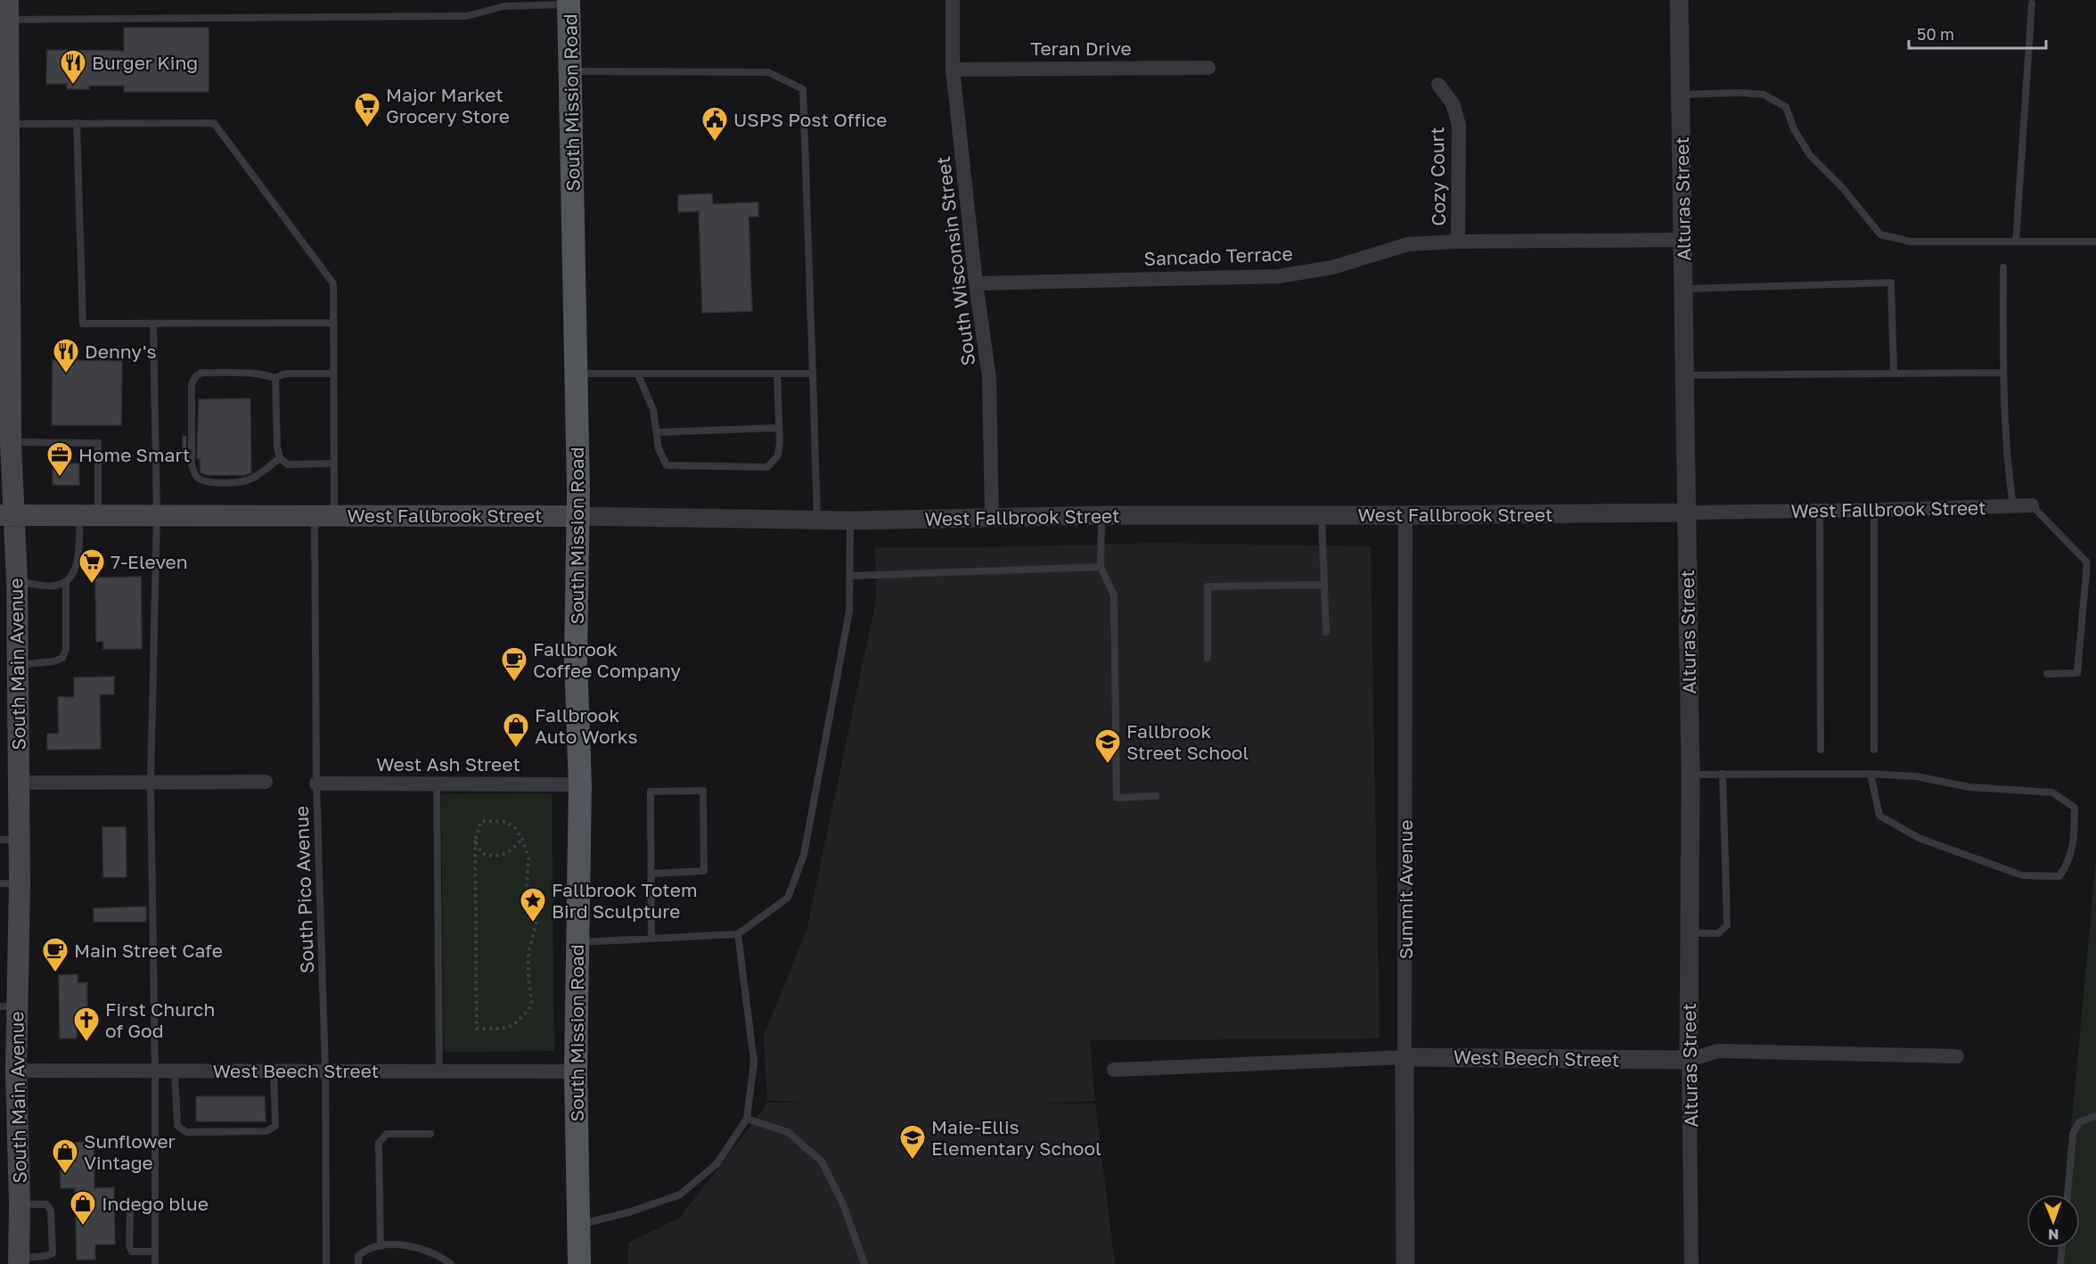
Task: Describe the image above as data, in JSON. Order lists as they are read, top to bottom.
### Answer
{
  "streets": {
    "main road": ["South Mission Road", "West Fallbrook Street", "South Main Avenue"],
    "street": [
      "Teran Drive",
      "Cozy Court",
      "Alturas Street",
      "Sancado Terrace",
      "South Wisconsin Street",
      "West Ash Street",
      "Summit Avenue",
      "West Beech Street"
    ],
    "lane": ["South Pico Avenue"]
  },
  "crossings": [
    ["Teran Drive", "South Wisconsin Street"],
    ["South Mission Road", "West Fallbrook Street"],
    ["South Mission Road", "West Ash Street"],
    ["South Mission Road", "West Beech Street"],
    ["Cozy Court", "Sancado Terrace"],
    ["Alturas Street", "Sancado Terrace"],
    ["Alturas Street", "West Fallbrook Street"],
    ["Alturas Street", "West Beech Street"],
    ["Sancado Terrace", "South Wisconsin Street"],
    ["South Wisconsin Street", "West Fallbrook Street"],
    ["West Fallbrook Street", "South Main Avenue"],
    ["West Fallbrook Street", "South Pico Avenue"],
    ["West Fallbrook Street", "Summit Avenue"],
    ["South Main Avenue", "West Beech Street"],
    ["West Ash Street", "South Pico Avenue"],
    ["South Pico Avenue", "West Beech Street"],
    ["Summit Avenue", "West Beech Street"]
  ],
  "places": {
    "restaurant": ["Burger King", "Denny's"],
    "supermarket": ["Major Market Grocery Store", "7-Eleven"],
    "public building": ["USPS Post Office"],
    "office": ["Home Smart"],
    "cafe": ["Fallbrook Coffee Company", "Main Street Cafe"],
    "shop": ["Fallbrook Auto Works", "Sunflower Vintage", "Indego blue"],
    "school or university": ["Fallbrook Street School", "Maie-Ellis Elementary School"],
    "place": ["Fallbrook Totem Bird Sculpture"],
    "church": ["First Church of God"]
  },
  "scale_bar": "50 m",
  "north": "bottom"
}
